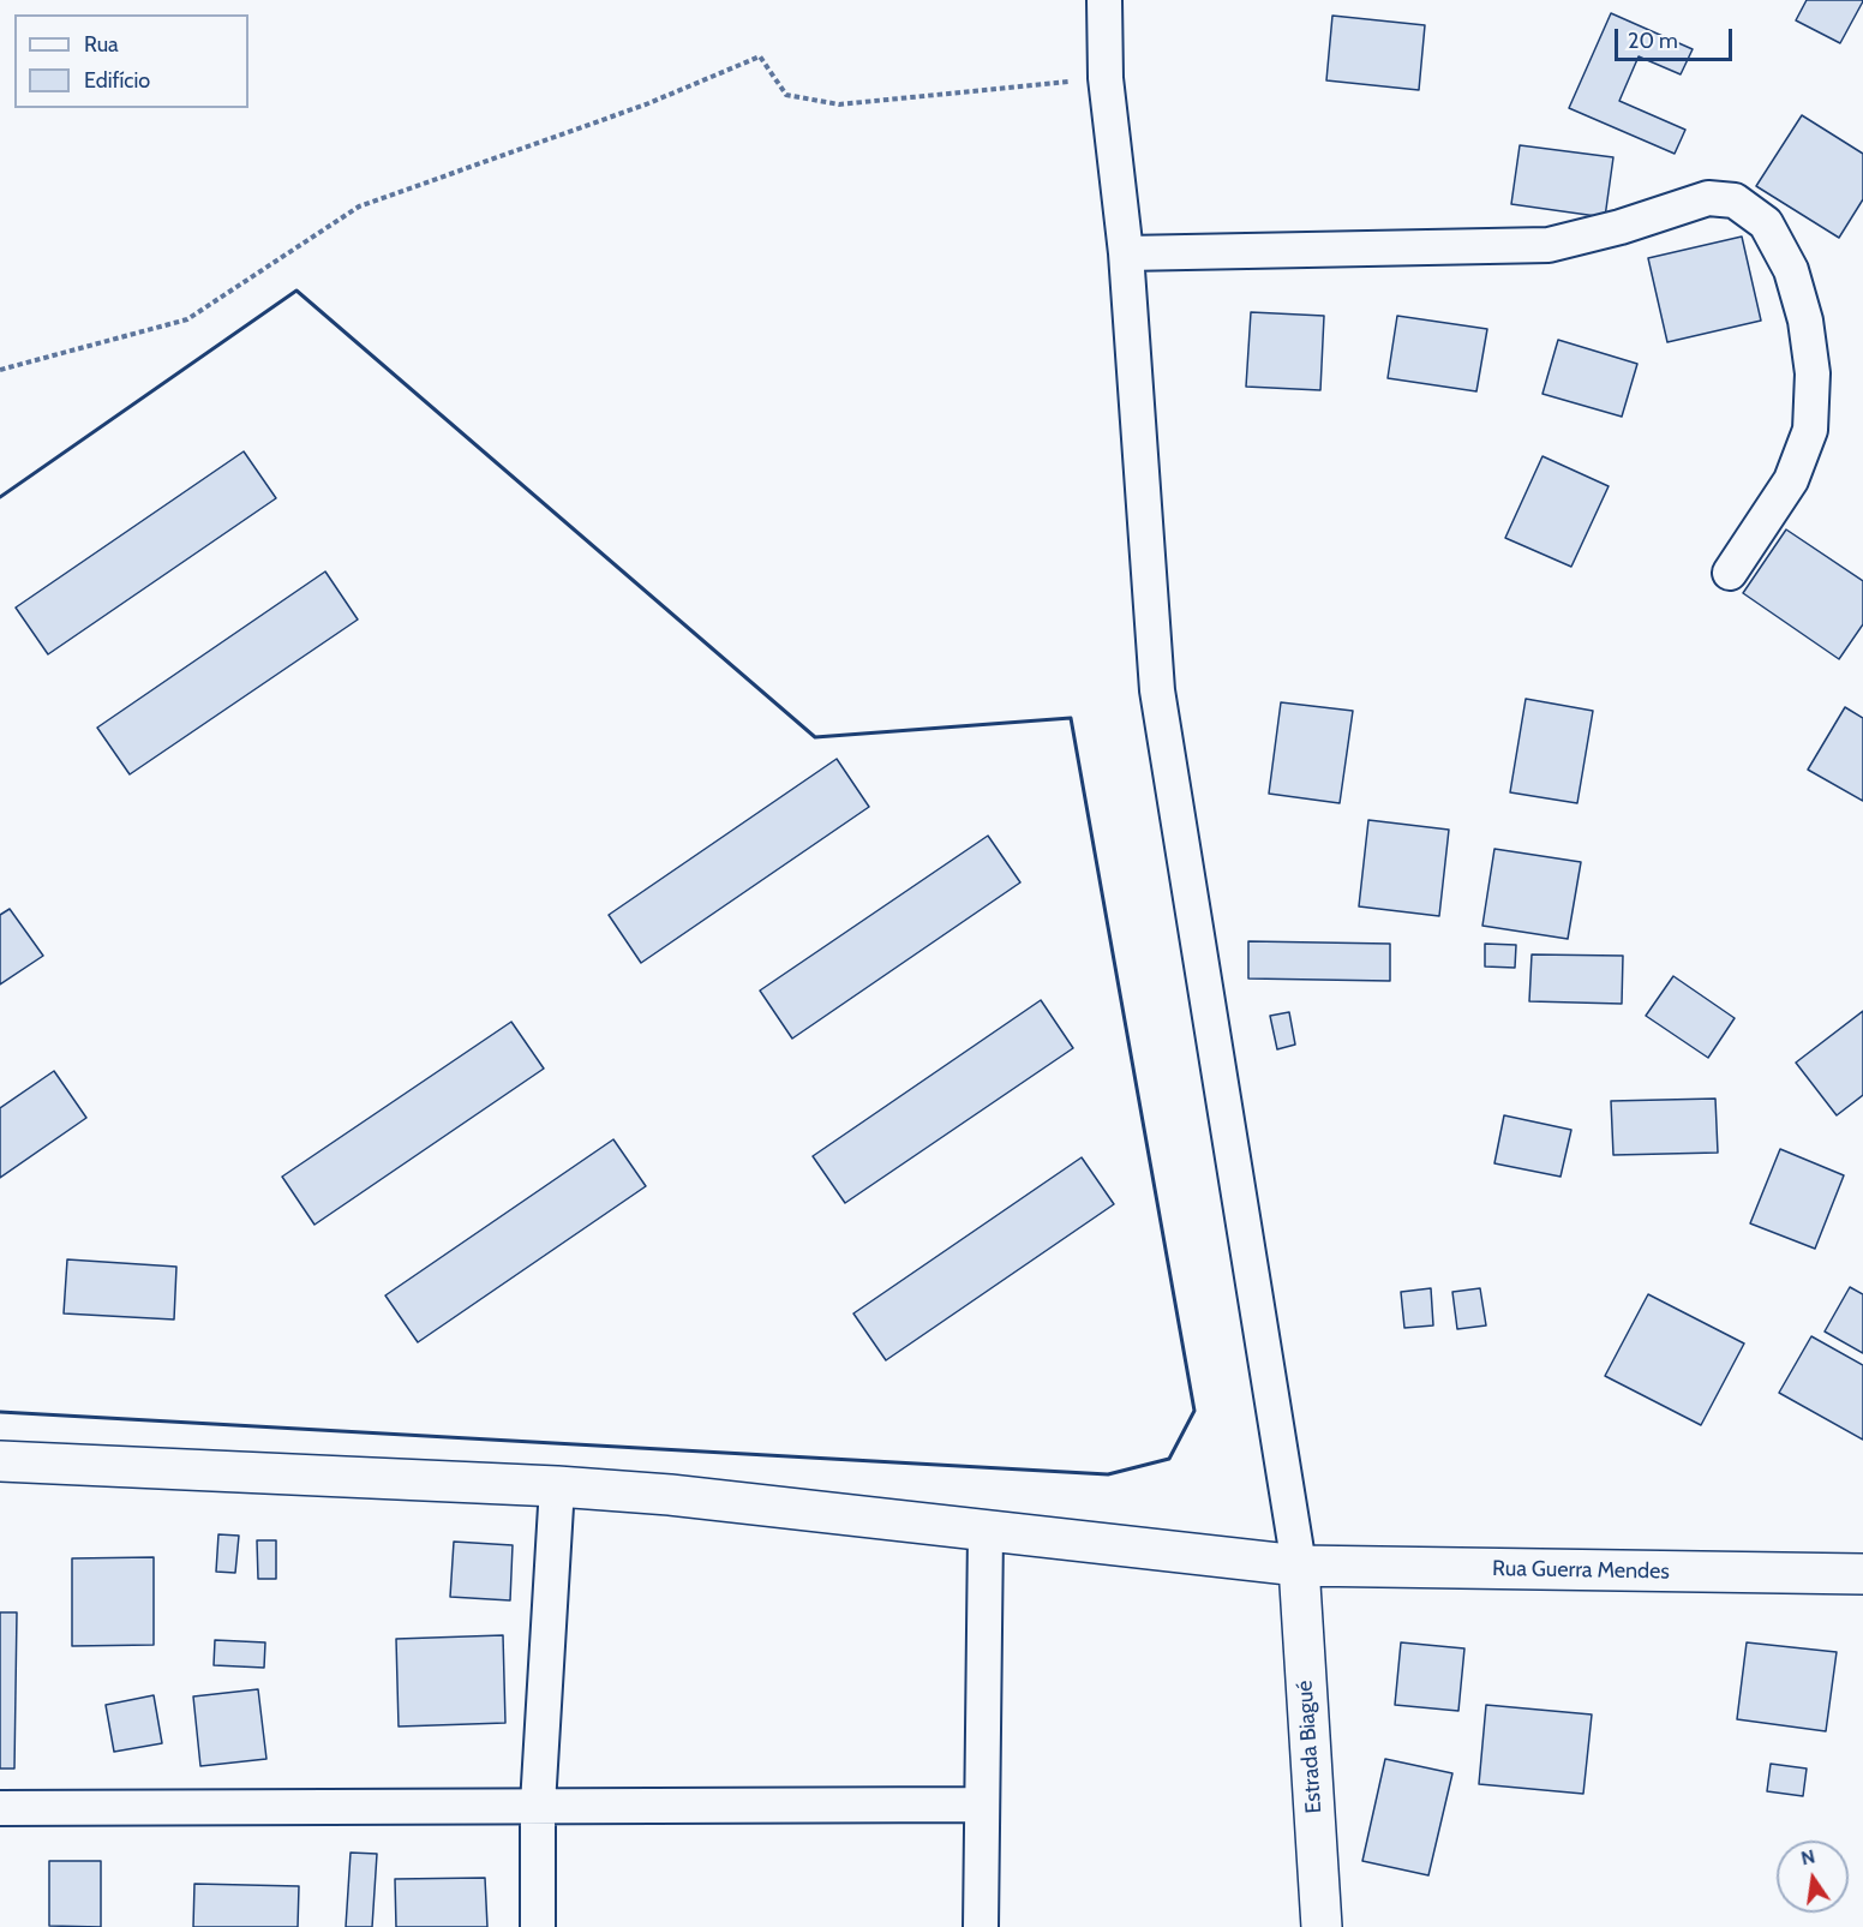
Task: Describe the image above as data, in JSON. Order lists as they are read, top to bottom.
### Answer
{
  "streets": {
    "main road": ["Rua Guerra Mendes", "Estrada Biagué"]
  },
  "crossings": [
    ["Rua Guerra Mendes", "Estrada Biagué"]
  ],
  "legend": ["Rua", "Edifício"],
  "scale_bar": "20 m",
  "north": "top"
}
